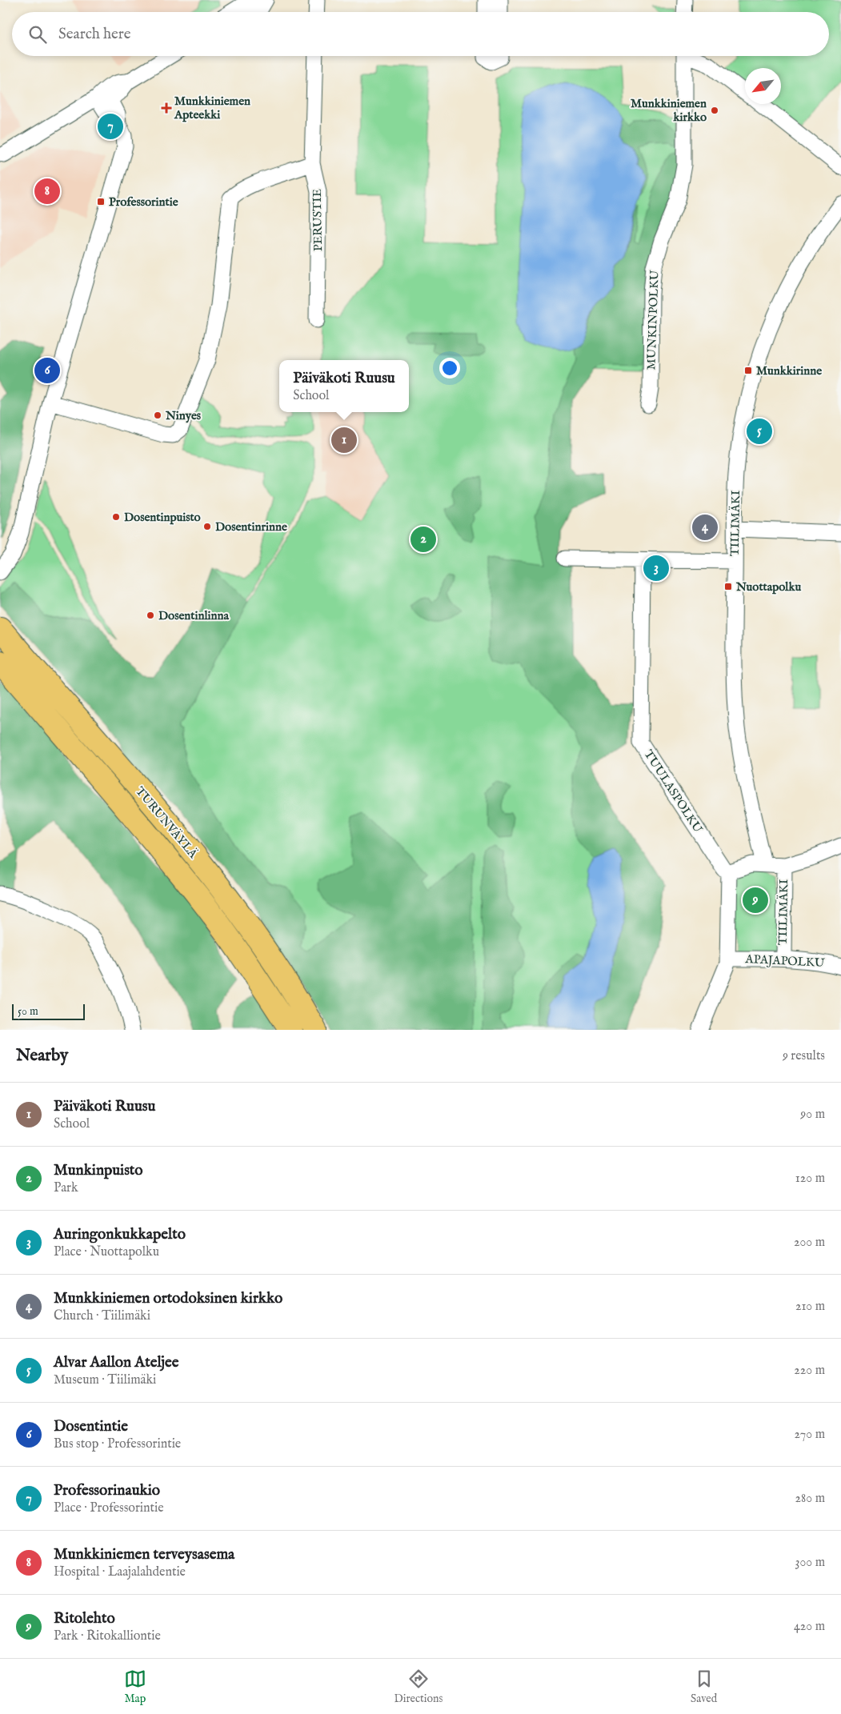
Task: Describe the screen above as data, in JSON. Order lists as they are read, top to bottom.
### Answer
{
  "streets": {
    "highway": ["TURUNVÄYLÄ"],
    "street": [
      "PERUSTIE",
      "MUNKINPOLKU",
      "TIILIMÄKI",
      "TUULASPOLKU",
      "APAJAPOLKU"
    ]
  },
  "crossings": [
    ["TIILIMÄKI", "APAJAPOLKU"]
  ],
  "places": {
    "health": ["Munkkiniemen Apteekki"],
    "other": [
      "Munkkiniemen kirkko",
      "Ninyes",
      "Dosentinpuisto",
      "Dosentinrinne",
      "Dosentinlinna"
    ],
    "transit": ["Professorintie", "Munkkirinne", "Nuottapolku"]
  },
  "scale_bar": "50 m",
  "north": "bottom left",
  "page": {
    "search": "Search here",
    "pins": [
      "7",
      "8",
      "6",
      "5",
      "1",
      "4",
      "2",
      "3",
      "9"
    ],
    "popup": ["Päiväkoti Ruusu", "School"],
    "scale": "50 m",
    "heading": ["Nearby", "9 results"],
    "list": [
      {
        "mark": "1",
        "name": "Päiväkoti Ruusu",
        "note": "School",
        "value": "90 m"
      },
      {
        "mark": "2",
        "name": "Munkinpuisto",
        "note": "Park",
        "value": "120 m"
      },
      {
        "mark": "3",
        "name": "Auringonkukkapelto",
        "note": "Place · Nuottapolku",
        "value": "200 m"
      },
      {
        "mark": "4",
        "name": "Munkkiniemen ortodoksinen kirkko",
        "note": "Church · Tiilimäki",
        "value": "210 m"
      },
      {
        "mark": "5",
        "name": "Alvar Aallon Ateljee",
        "note": "Museum · Tiilimäki",
        "value": "220 m"
      },
      {
        "mark": "6",
        "name": "Dosentintie",
        "note": "Bus stop · Professorintie",
        "value": "270 m"
      },
      {
        "mark": "7",
        "name": "Professorinaukio",
        "note": "Place · Professorintie",
        "value": "280 m"
      },
      {
        "mark": "8",
        "name": "Munkkiniemen terveysasema",
        "note": "Hospital · Laajalahdentie",
        "value": "300 m"
      },
      {
        "mark": "9",
        "name": "Ritolehto",
        "note": "Park · Ritokalliontie",
        "value": "420 m"
      }
    ],
    "nav": ["Map", "Directions", "Saved"]
  }
}
